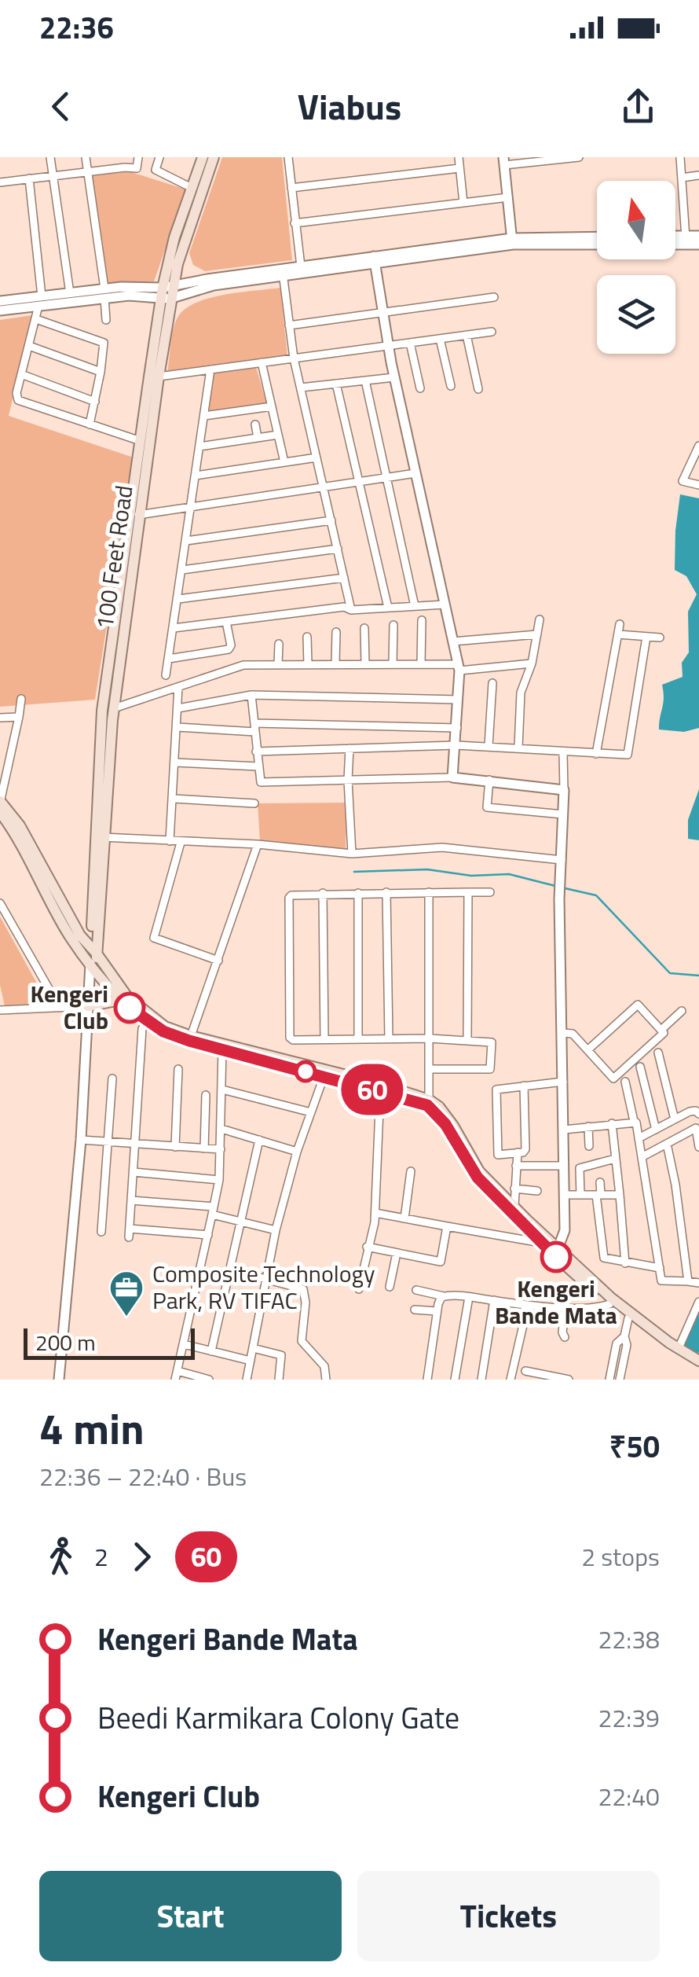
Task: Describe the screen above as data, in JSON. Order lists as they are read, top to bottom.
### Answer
{
  "streets": {
    "main road": ["100 Feet Road"]
  },
  "places": {
    "other": ["Kengeri Club", "Kengeri Bande Mata"],
    "office": ["Composite Technology Park, RV TIFAC"]
  },
  "lines": ["bus line 60"],
  "scale_bar": "200 m",
  "north": "top",
  "page": {
    "status": "22:36",
    "header": "Viabus",
    "on_map": "60",
    "scale": "200 m",
    "heading": ["4 min", "22:36 – 22:40 · Bus", "₹50"],
    "legs": ["2", "60", "2 stops"],
    "list": [
      {
        "name": "Kengeri Bande Mata",
        "value": "22:38"
      },
      {
        "name": "Beedi Karmikara Colony Gate",
        "value": "22:39"
      },
      {
        "name": "Kengeri Club",
        "value": "22:40"
      }
    ],
    "buttons": ["Start", "Tickets"]
  }
}
